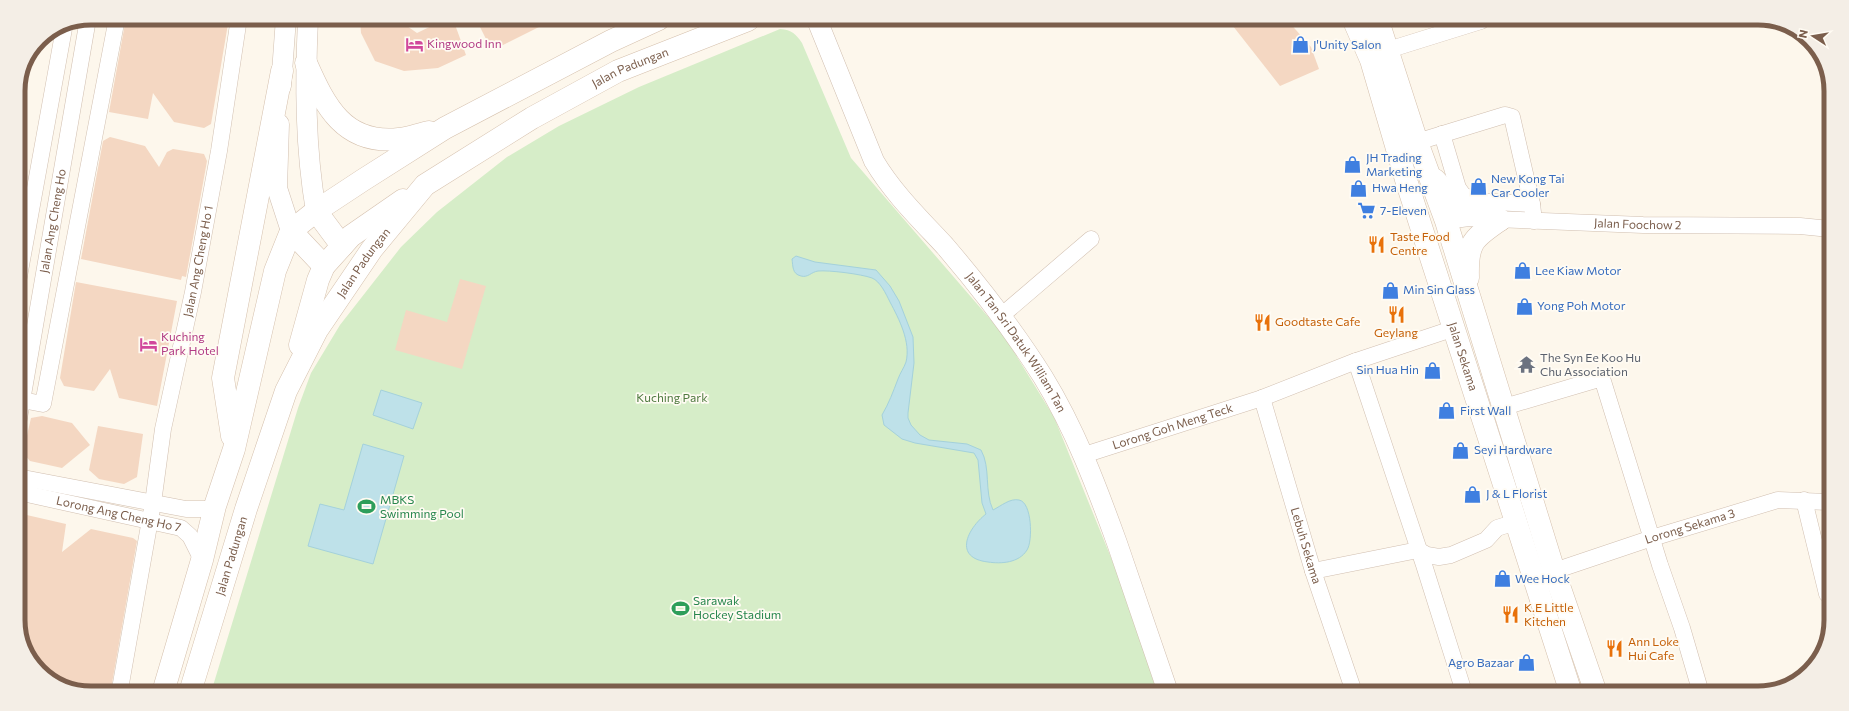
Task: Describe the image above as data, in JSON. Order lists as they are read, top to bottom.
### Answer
{
  "streets": {
    "main road": ["Jalan Padungan", "Jalan Sekama"],
    "street": [
      "Jalan Ang Cheng Ho",
      "Jalan Foochow 2",
      "Jalan Ang Cheng Ho 1",
      "Jalan Tan Sri Datuk William Tan",
      "Lorong Goh Meng Teck",
      "Lorong Ang Cheng Ho 7",
      "Lorong Sekama 3",
      "Lebuh Sekama"
    ]
  },
  "crossings": [
    ["Jalan Foochow 2", "Jalan Sekama"],
    ["Jalan Ang Cheng Ho 1", "Lorong Ang Cheng Ho 7"],
    ["Jalan Tan Sri Datuk William Tan", "Lorong Goh Meng Teck"],
    ["Jalan Sekama", "Lorong Goh Meng Teck"],
    ["Jalan Sekama", "Lorong Sekama 3"],
    ["Lorong Goh Meng Teck", "Lebuh Sekama"]
  ],
  "parks": ["Kuching Park"],
  "places": {
    "hotel": ["Kingwood Inn", "Kuching Park Hotel"],
    "shop": [
      "J'Unity Salon",
      "JH Trading Marketing",
      "New Kong Tai Car Cooler",
      "Hwa Heng",
      "Lee Kiaw Motor",
      "Min Sin Glass",
      "Yong Poh Motor",
      "Sin Hua Hin",
      "First Wall",
      "Seyi Hardware",
      "J & L Florist",
      "Wee Hock",
      "Agro Bazaar"
    ],
    "supermarket": ["7-Eleven"],
    "restaurant": [
      "Taste Food Centre",
      "Geylang",
      "Goodtaste Cafe",
      "K.E Little Kitchen",
      "Ann Loke Hui Cafe"
    ],
    "temple": ["The Syn Ee Koo Hu Chu Association"],
    "sports": ["MBKS Swimming Pool", "Sarawak Hockey Stadium"]
  },
  "north": "left"
}
